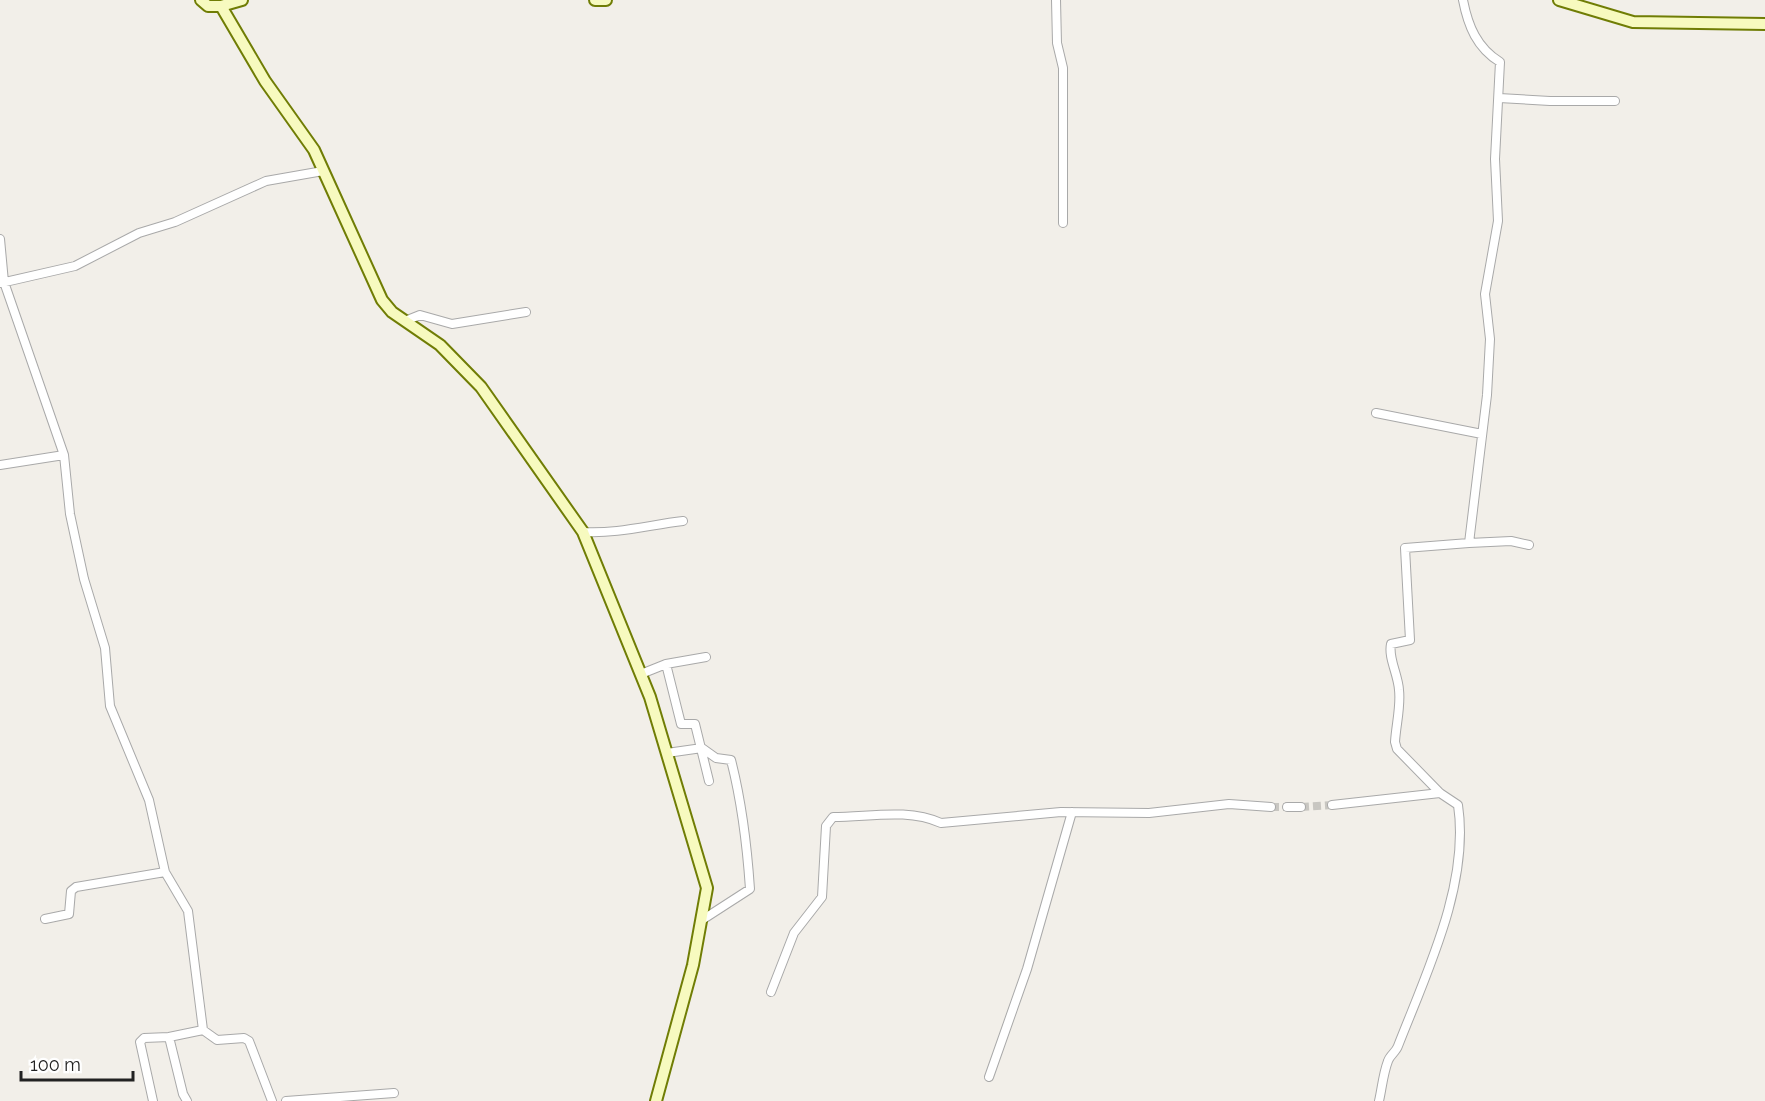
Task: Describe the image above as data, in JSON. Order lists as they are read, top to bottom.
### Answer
{
  "scale_bar": "100 m"
}
